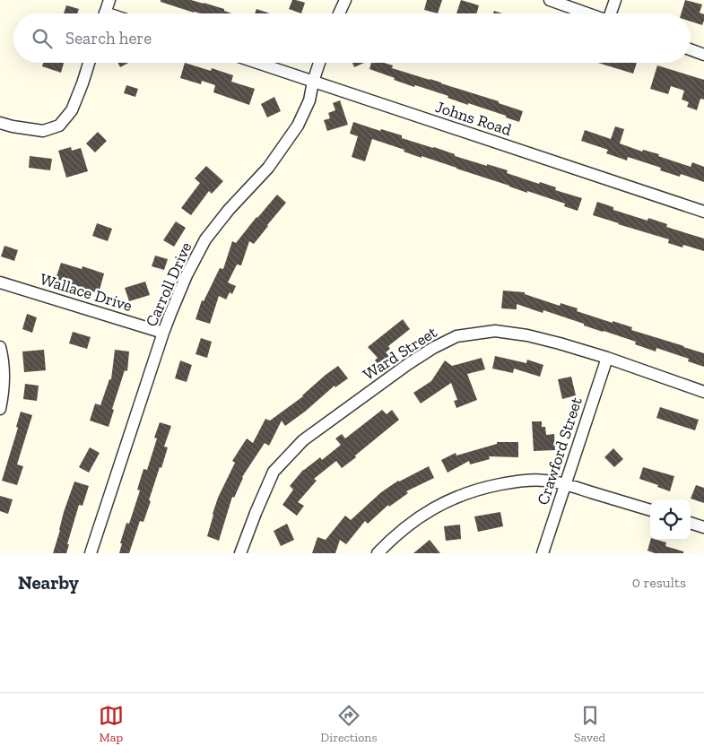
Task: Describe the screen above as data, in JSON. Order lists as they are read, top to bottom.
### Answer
{
  "streets": {
    "street": [
      "Johns Road",
      "Carroll Drive",
      "Wallace Drive",
      "Ward Street",
      "Crawford Street"
    ]
  },
  "crossings": [
    ["Johns Road", "Carroll Drive"],
    ["Carroll Drive", "Wallace Drive"],
    ["Ward Street", "Crawford Street"]
  ],
  "page": {
    "search": "Search here",
    "heading": ["Nearby", "0 results"],
    "nav": ["Map", "Directions", "Saved"]
  }
}
